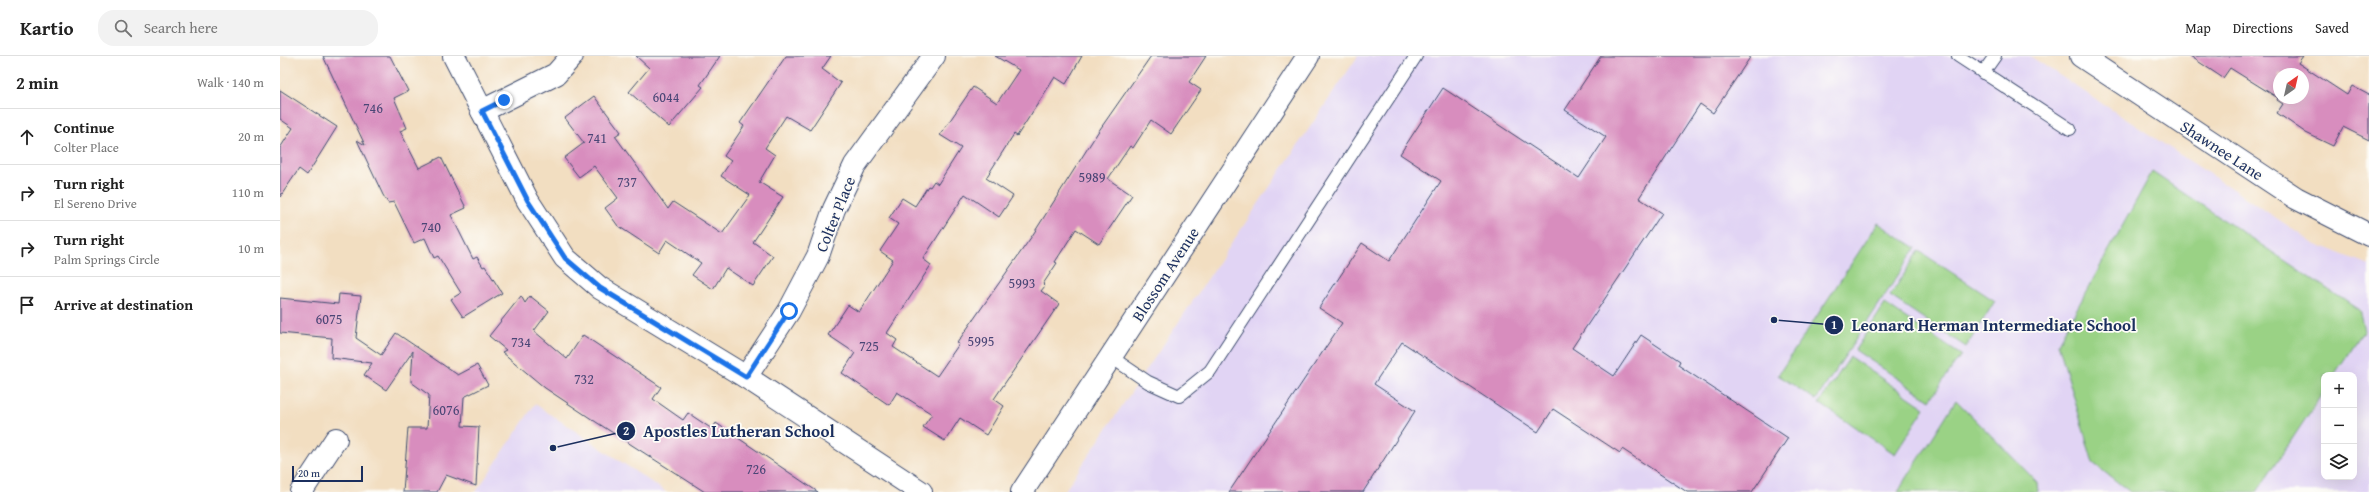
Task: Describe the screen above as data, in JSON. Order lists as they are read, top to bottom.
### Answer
{
  "streets": {
    "street": ["Shawnee Lane", "Colter Place", "Blossom Avenue"]
  },
  "places": ["Leonard Herman Intermediate School", "Apostles Lutheran School"],
  "house_numbers": [
    "6044",
    "746",
    "741",
    "5989",
    "737",
    "740",
    "5993",
    "6075",
    "5995",
    "734",
    "725",
    "732",
    "6076",
    "726"
  ],
  "scale_bar": "20 m",
  "north": "top right",
  "page": {
    "header": "Kartio",
    "search": "Search here",
    "nav": ["Map", "Directions", "Saved"],
    "heading": ["2 min", "Walk · 140 m"],
    "list": [
      ["Continue", "Colter Place", "20 m"],
      ["Turn right", "El Sereno Drive", "110 m"],
      ["Turn right", "Palm Springs Circle", "10 m"],
      "Arrive at destination"
    ],
    "map_buttons": ["+", "−"],
    "scale": "20 m"
  }
}
